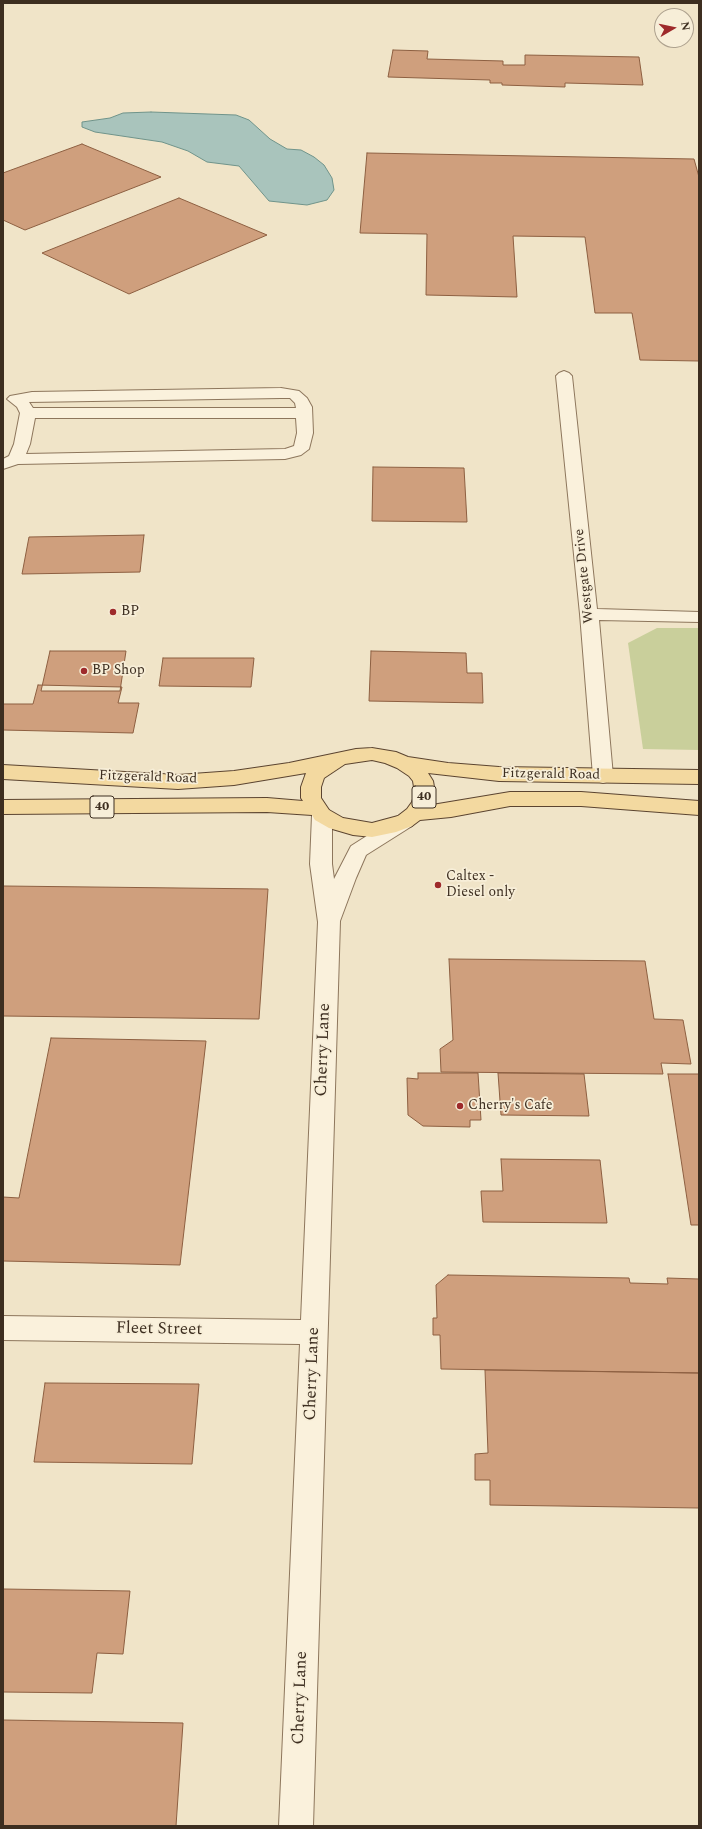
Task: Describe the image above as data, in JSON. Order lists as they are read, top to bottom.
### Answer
{
  "streets": {
    "main road": ["Fitzgerald Road", "40"],
    "street": ["Westgate Drive", "Cherry Lane", "Fleet Street"]
  },
  "crossings": [
    ["Westgate Drive", "Fitzgerald Road"],
    ["Fitzgerald Road", "40"],
    ["Fitzgerald Road", "Cherry Lane"],
    ["40", "Cherry Lane"],
    ["Cherry Lane", "Fleet Street"]
  ],
  "places": [
    "BP",
    "BP Shop",
    "Caltex - Diesel only",
    "Cherry's Cafe"
  ],
  "north": "right"
}
